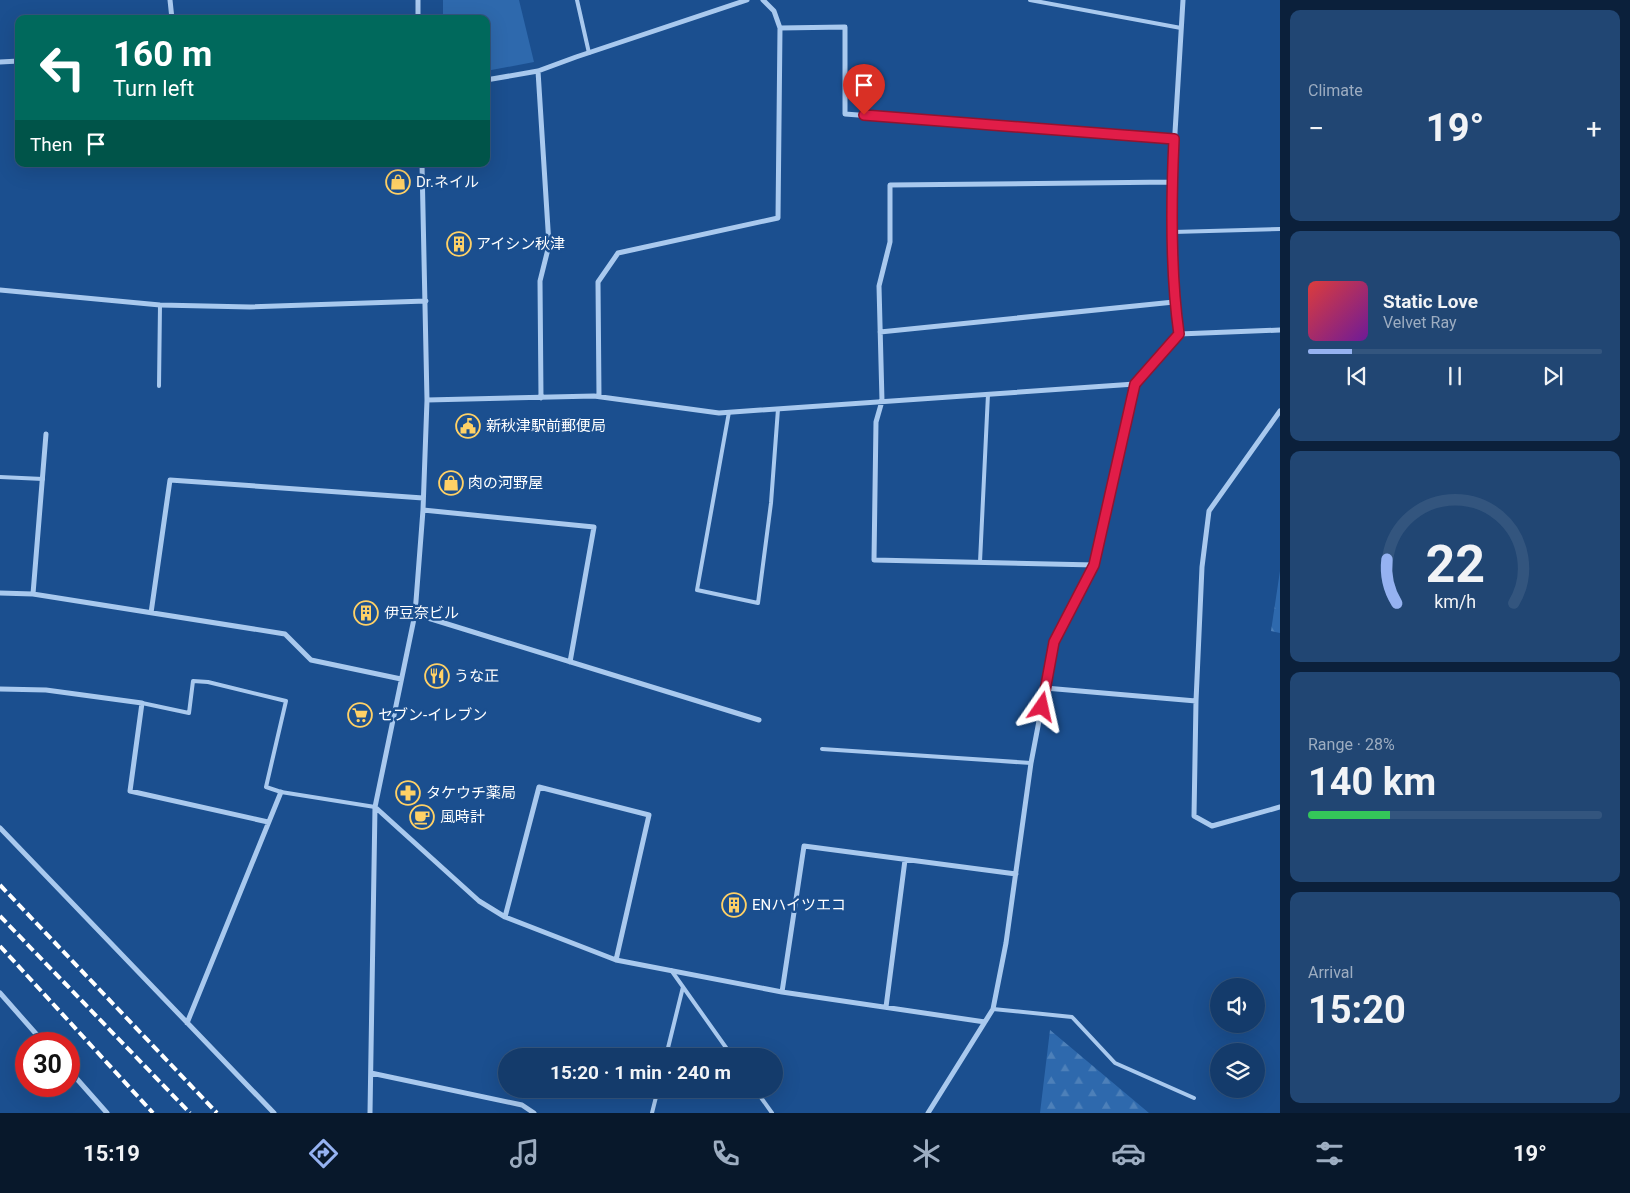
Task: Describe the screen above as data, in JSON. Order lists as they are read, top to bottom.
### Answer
{
  "places": {
    "shop": ["Dr.ネイル", "肉の河野屋"],
    "building": ["アイシン秋津", "伊豆奈ビル", "ENハイツエコ"],
    "public building": ["新秋津駅前郵便局"],
    "restaurant": ["うな正"],
    "supermarket": ["セブン-イレブン"],
    "pharmacy": ["タケウチ薬局"],
    "cafe": ["風時計"]
  },
  "page": {
    "tile": [
      "Climate",
      ["Range · 28%", "140 km"],
      ["Arrival", "15:20"]
    ],
    "turn": ["160 m", "Turn left"],
    "heat": ["−", "19°", "+"],
    "then": "Then",
    "song": ["Static Love", "Velvet Ray"],
    "limit": "30",
    "trip": "15:20 · 1 min · 240 m",
    "tabs": ["15:19", "19°"],
    "gauge": ["22", "km/h"]
  }
}
